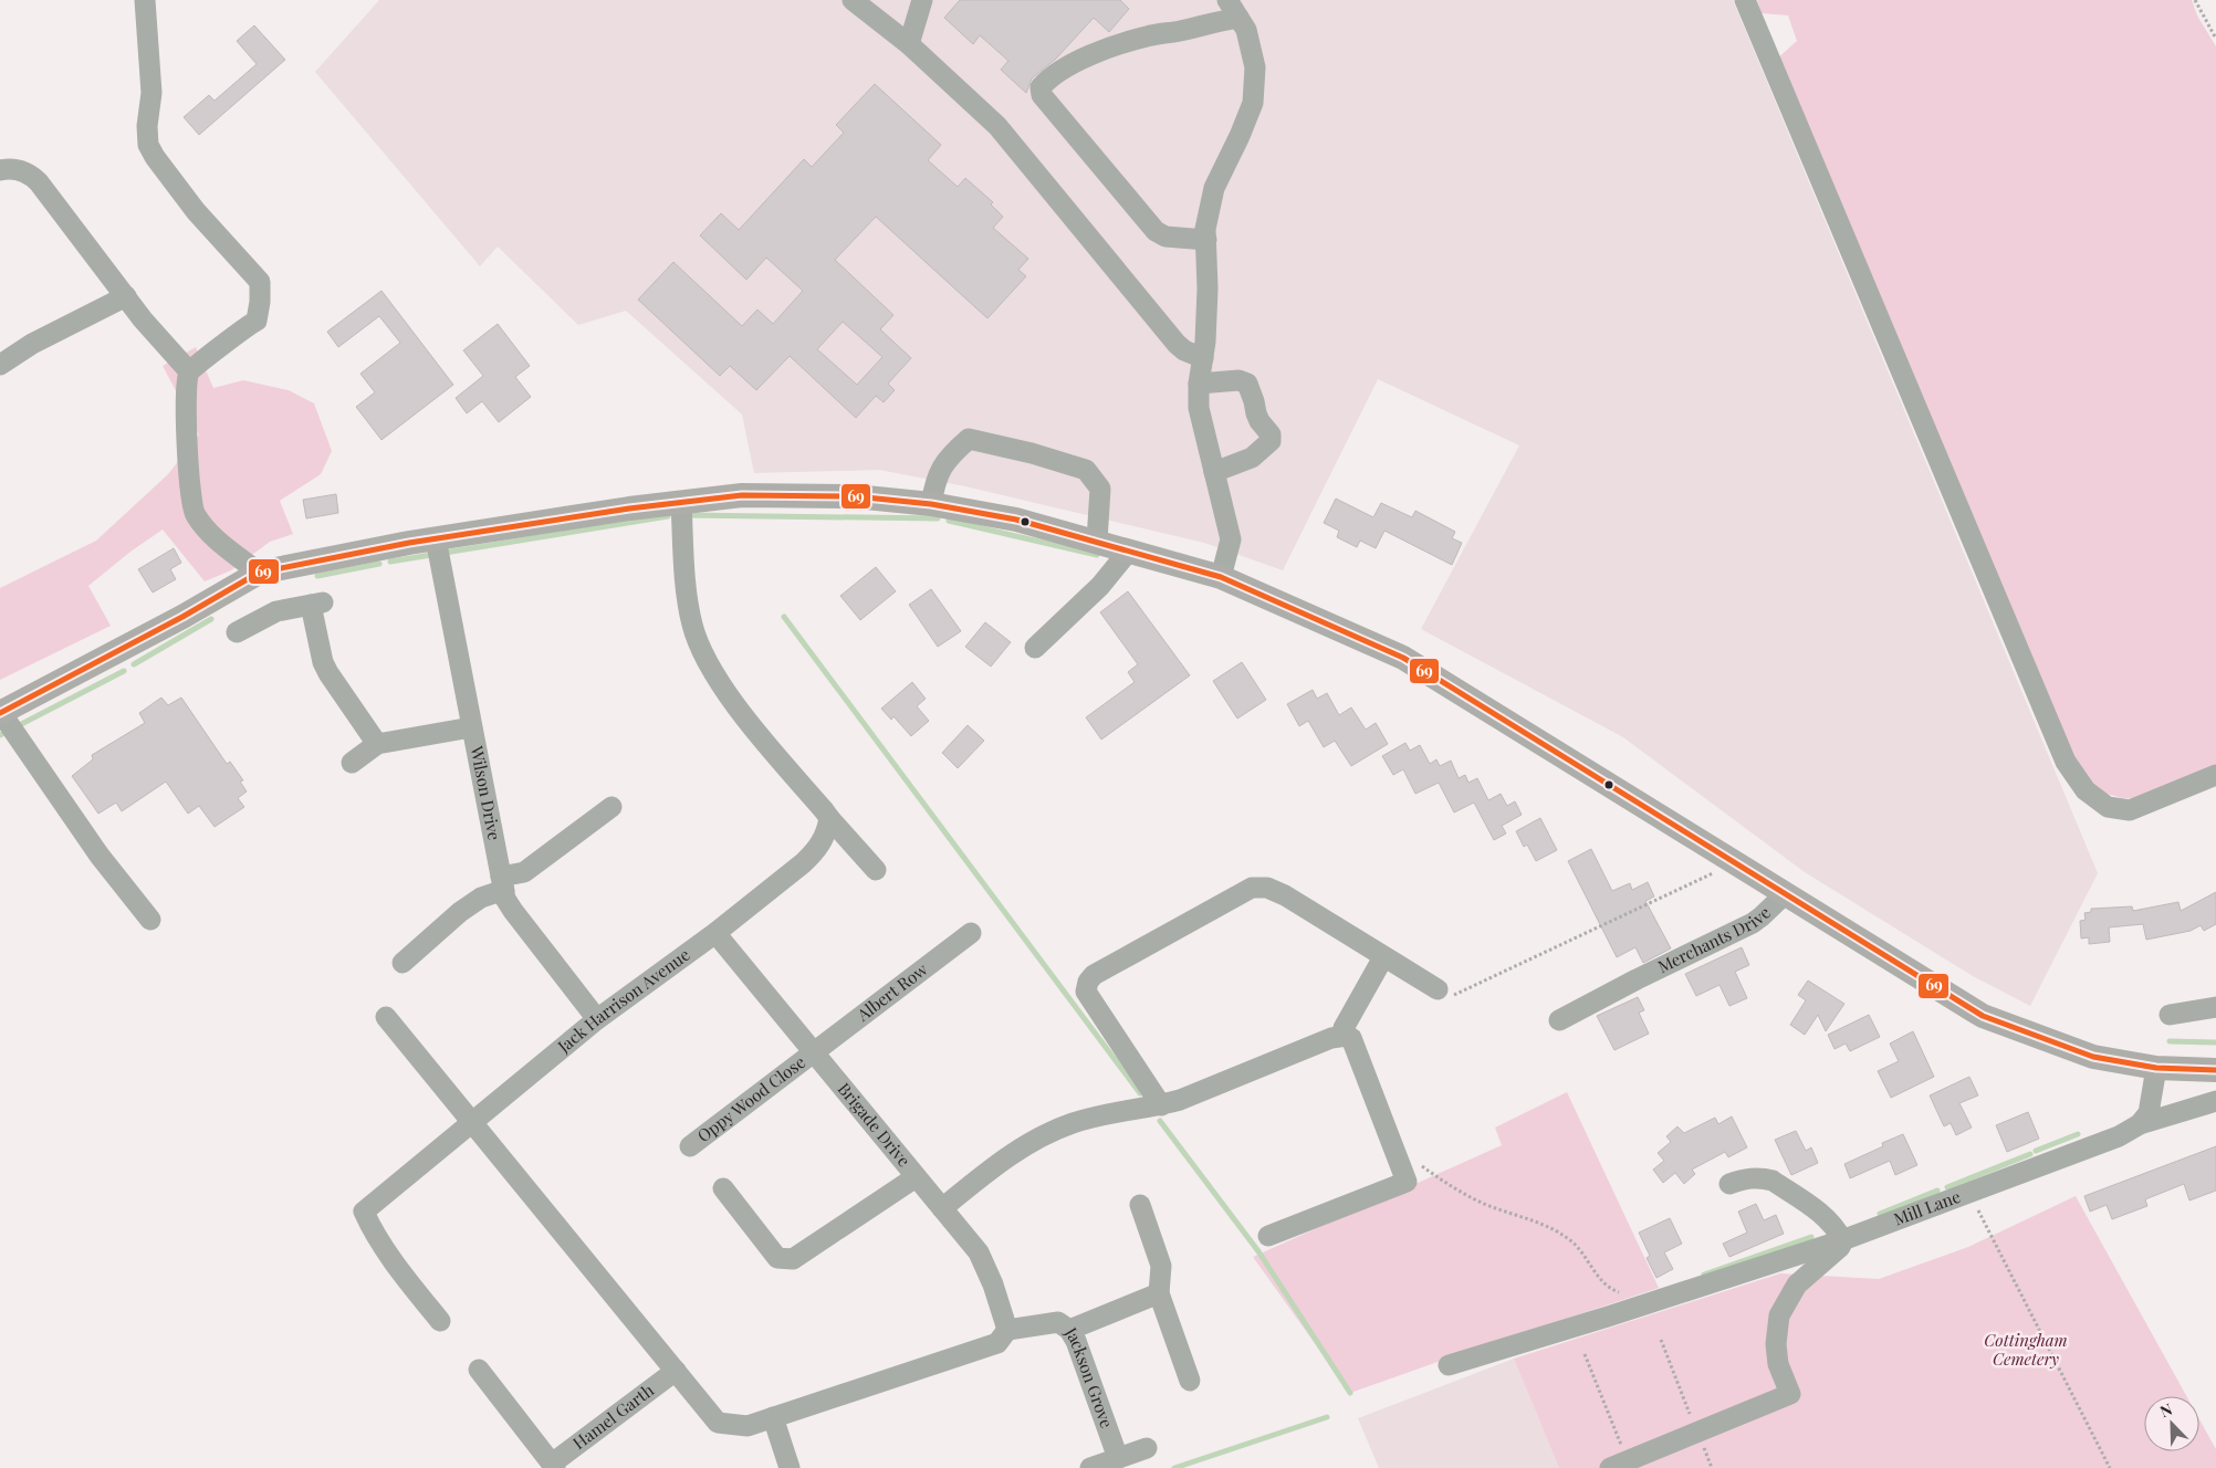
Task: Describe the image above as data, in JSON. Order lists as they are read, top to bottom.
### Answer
{
  "streets": {
    "street": [
      "Wilson Drive",
      "Merchants Drive",
      "Albert Row",
      "Jack Harrison Avenue",
      "Oppy Wood Close",
      "Brigade Drive",
      "Mill Lane",
      "Jackson Grove",
      "Hamel Garth"
    ]
  },
  "crossings": [
    ["Wilson Drive", "Jack Harrison Avenue"],
    ["Albert Row", "Oppy Wood Close"],
    ["Albert Row", "Brigade Drive"],
    ["Jack Harrison Avenue", "Brigade Drive"],
    ["Oppy Wood Close", "Brigade Drive"],
    ["Brigade Drive", "Jackson Grove"]
  ],
  "parks": ["Cottingham Cemetery"],
  "lines": ["transit line 69"],
  "north": "top left"
}
